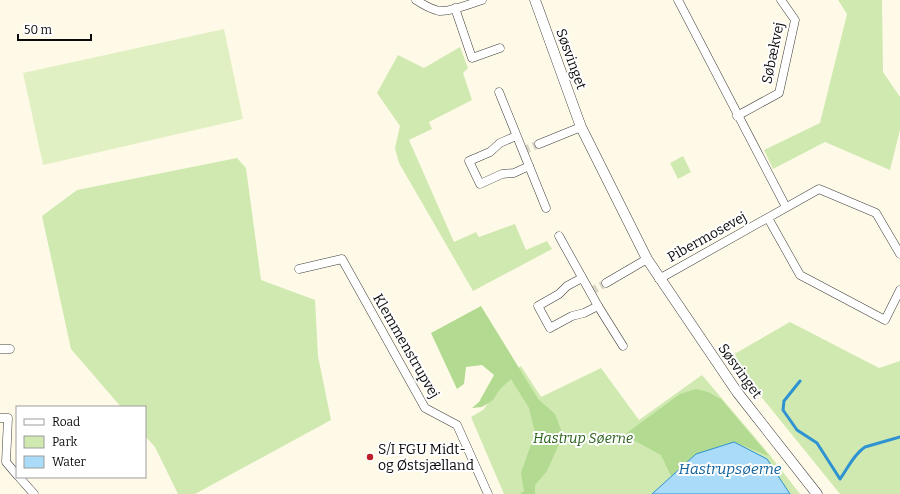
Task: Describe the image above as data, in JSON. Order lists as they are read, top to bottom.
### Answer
{
  "streets": {
    "street": [
      "Søbækvej",
      "Søsvinget",
      "Pibermosevej",
      "Klemmenstrupvej"
    ]
  },
  "crossings": [
    ["Søsvinget", "Pibermosevej"]
  ],
  "water": ["Hastrupsøerne"],
  "parks": ["Hastrup Søerne"],
  "places": ["S/I FGU Midt- og Østsjælland"],
  "legend": ["Road", "Park", "Water"],
  "scale_bar": "50 m"
}
